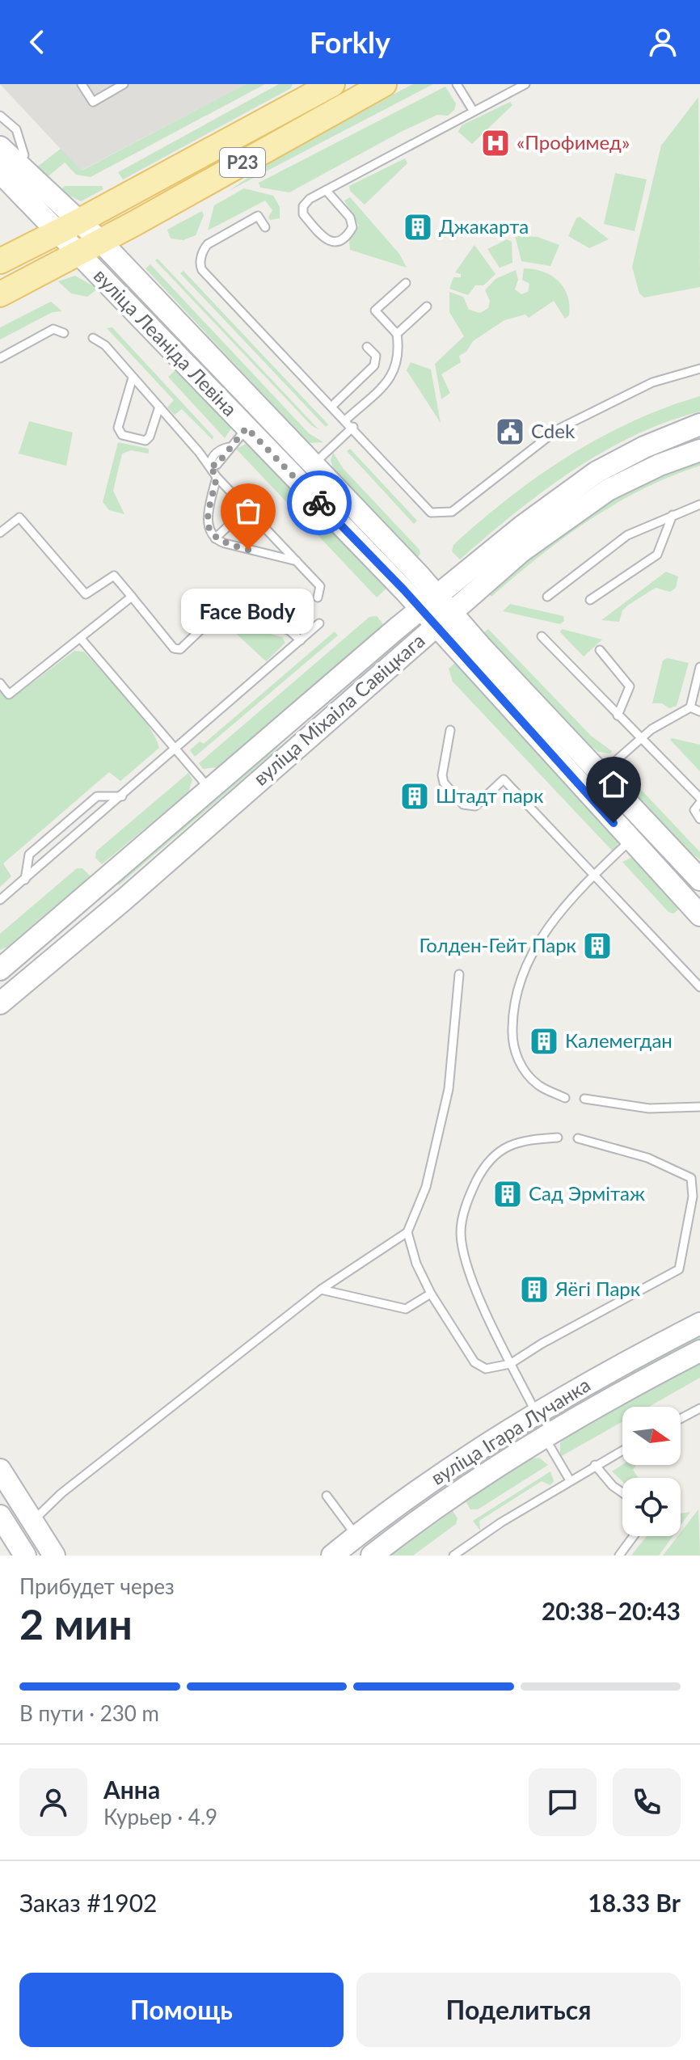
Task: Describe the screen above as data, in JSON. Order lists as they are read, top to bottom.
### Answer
{
  "streets": {
    "main road": ["Р23"],
    "street": ["вуліца Леаніда Левіна", "вуліца Міхаіла Савіцкага", "вуліца Ігара Лучанка"]
  },
  "crossings": [
    ["Р23", "вуліца Леаніда Левіна"],
    ["вуліца Леаніда Левіна", "вуліца Міхаіла Савіцкага"]
  ],
  "places": {
    "hospital": ["«Профимед»"],
    "building": [
      "Джакарта",
      "Штадт парк",
      "Голден-Гейт Парк",
      "Калемегдан",
      "Сад Эрмітаж",
      "Яёгі Парк"
    ],
    "public building": ["Cdek"],
    "other": ["Face Body"]
  },
  "north": "right",
  "page": {
    "header": "Forkly",
    "bubble": "Face Body",
    "heading": ["2 мин", "Прибудет через", "20:38–20:43"],
    "panel": [
      "Анна",
      "Курьер · 4.9",
      "Заказ #1902",
      "18.33 Br"
    ],
    "bar": "В пути · 230 m",
    "buttons": ["Помощь", "Поделиться"]
  }
}
